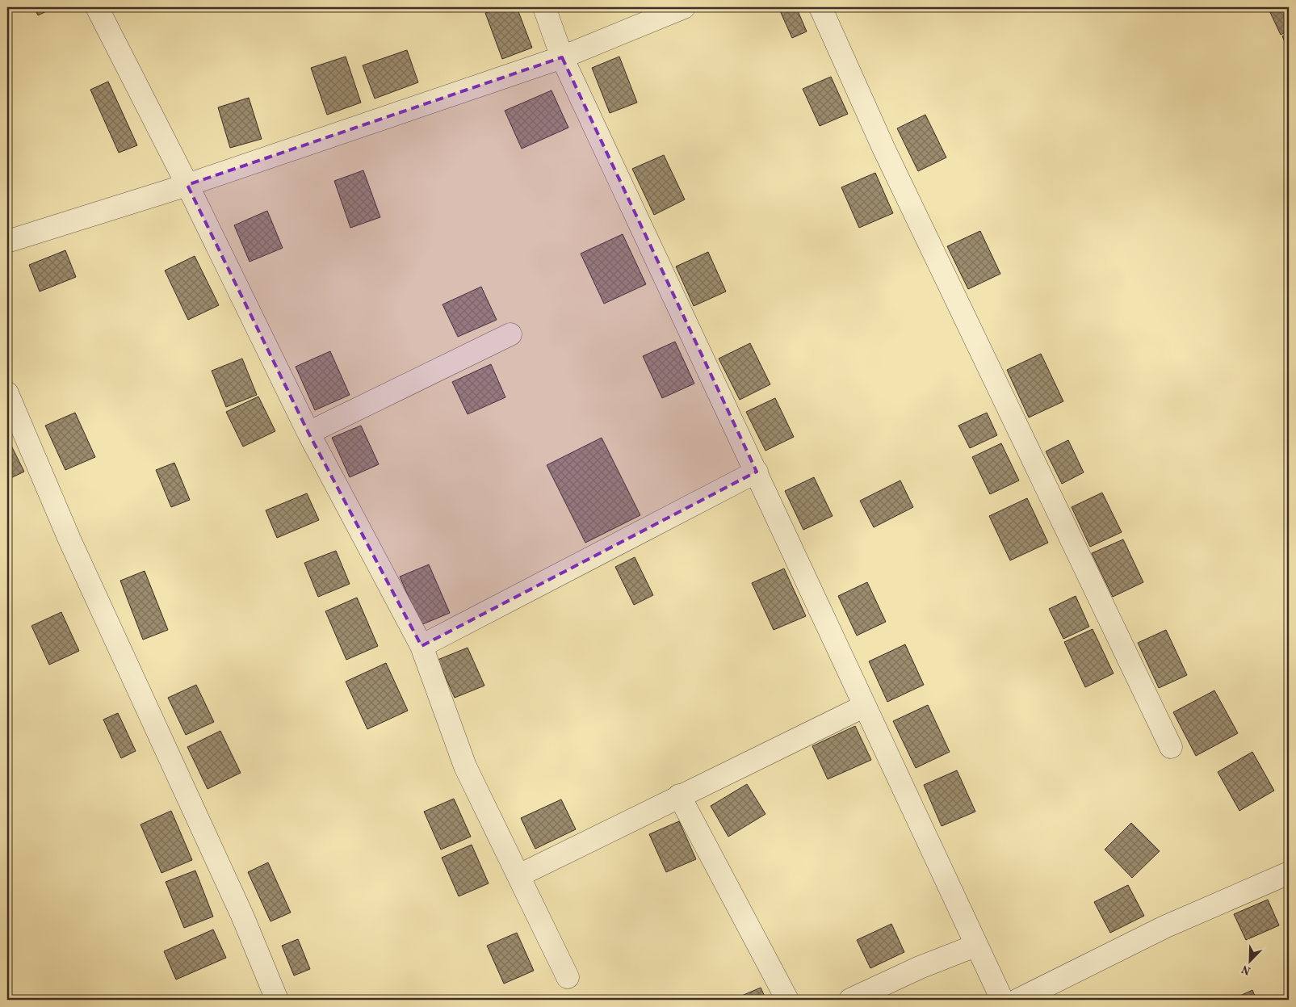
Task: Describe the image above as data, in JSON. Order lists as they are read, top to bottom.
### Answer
{
  "north": "bottom left"
}
